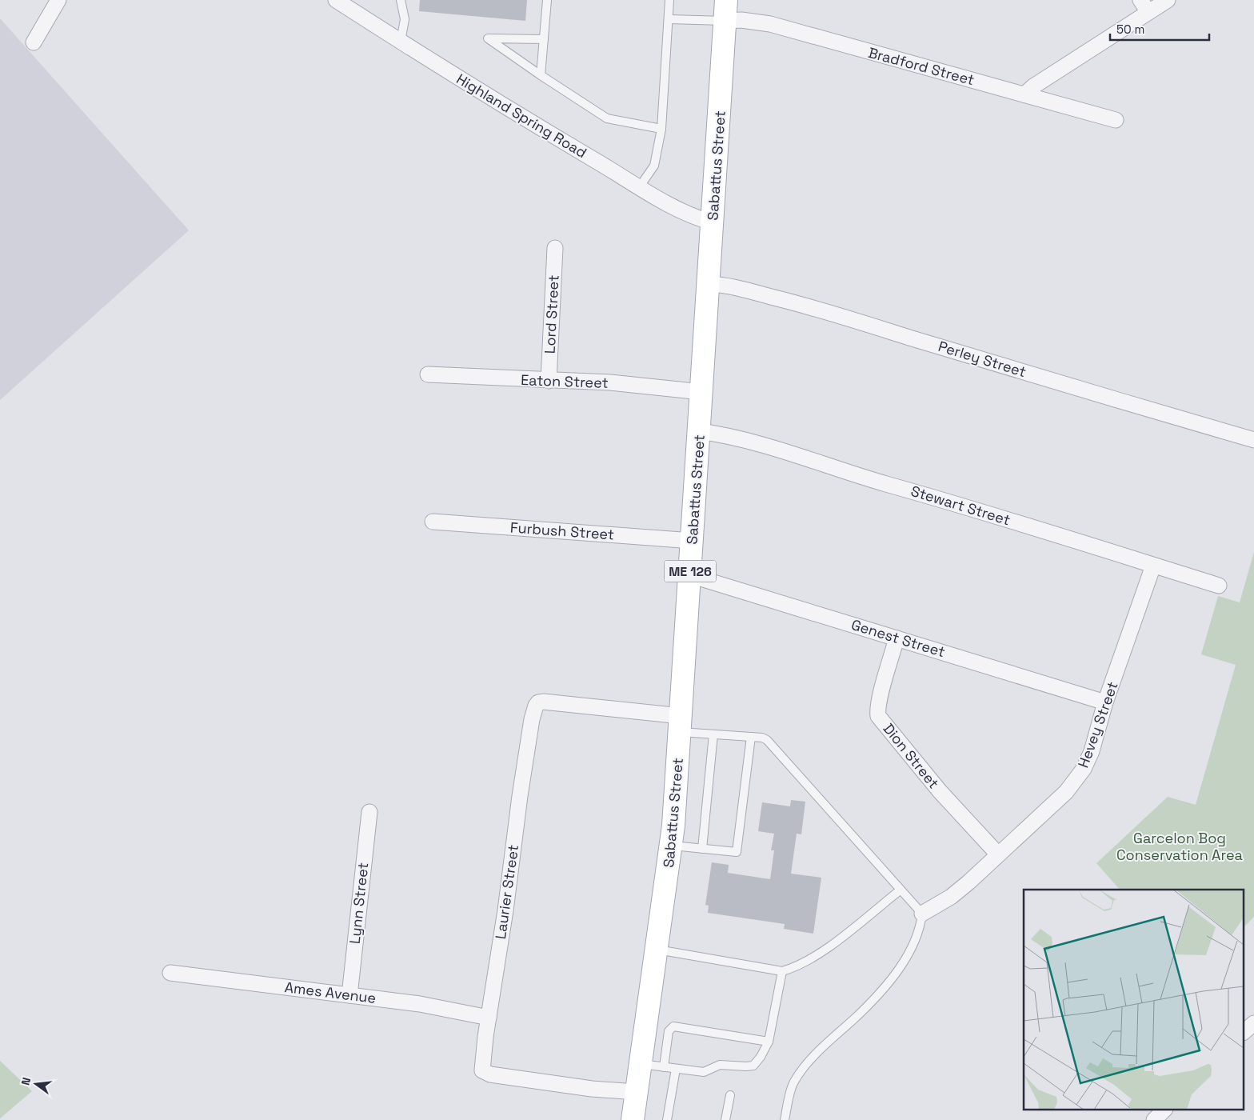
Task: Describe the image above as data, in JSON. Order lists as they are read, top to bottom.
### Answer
{
  "streets": {
    "main road": ["Sabattus Street", "ME 126"],
    "street": [
      "Bradford Street",
      "Highland Spring Road",
      "Lord Street",
      "Perley Street",
      "Eaton Street",
      "Stewart Street",
      "Furbush Street",
      "Genest Street",
      "Hevey Street",
      "Dion Street",
      "Laurier Street",
      "Lynn Street",
      "Ames Avenue"
    ]
  },
  "crossings": [
    ["Bradford Street", "Sabattus Street"],
    ["Highland Spring Road", "Sabattus Street"],
    ["Sabattus Street", "Perley Street"],
    ["Sabattus Street", "Eaton Street"],
    ["Sabattus Street", "Stewart Street"],
    ["Sabattus Street", "Furbush Street"],
    ["Sabattus Street", "Genest Street"],
    ["Sabattus Street", "Laurier Street"],
    ["Lord Street", "Eaton Street"],
    ["Stewart Street", "Hevey Street"],
    ["Genest Street", "Hevey Street"],
    ["Genest Street", "Dion Street"],
    ["Hevey Street", "Dion Street"],
    ["Laurier Street", "Ames Avenue"],
    ["Lynn Street", "Ames Avenue"]
  ],
  "parks": ["Garcelon Bog Conservation Area"],
  "scale_bar": "50 m",
  "north": "left"
}
